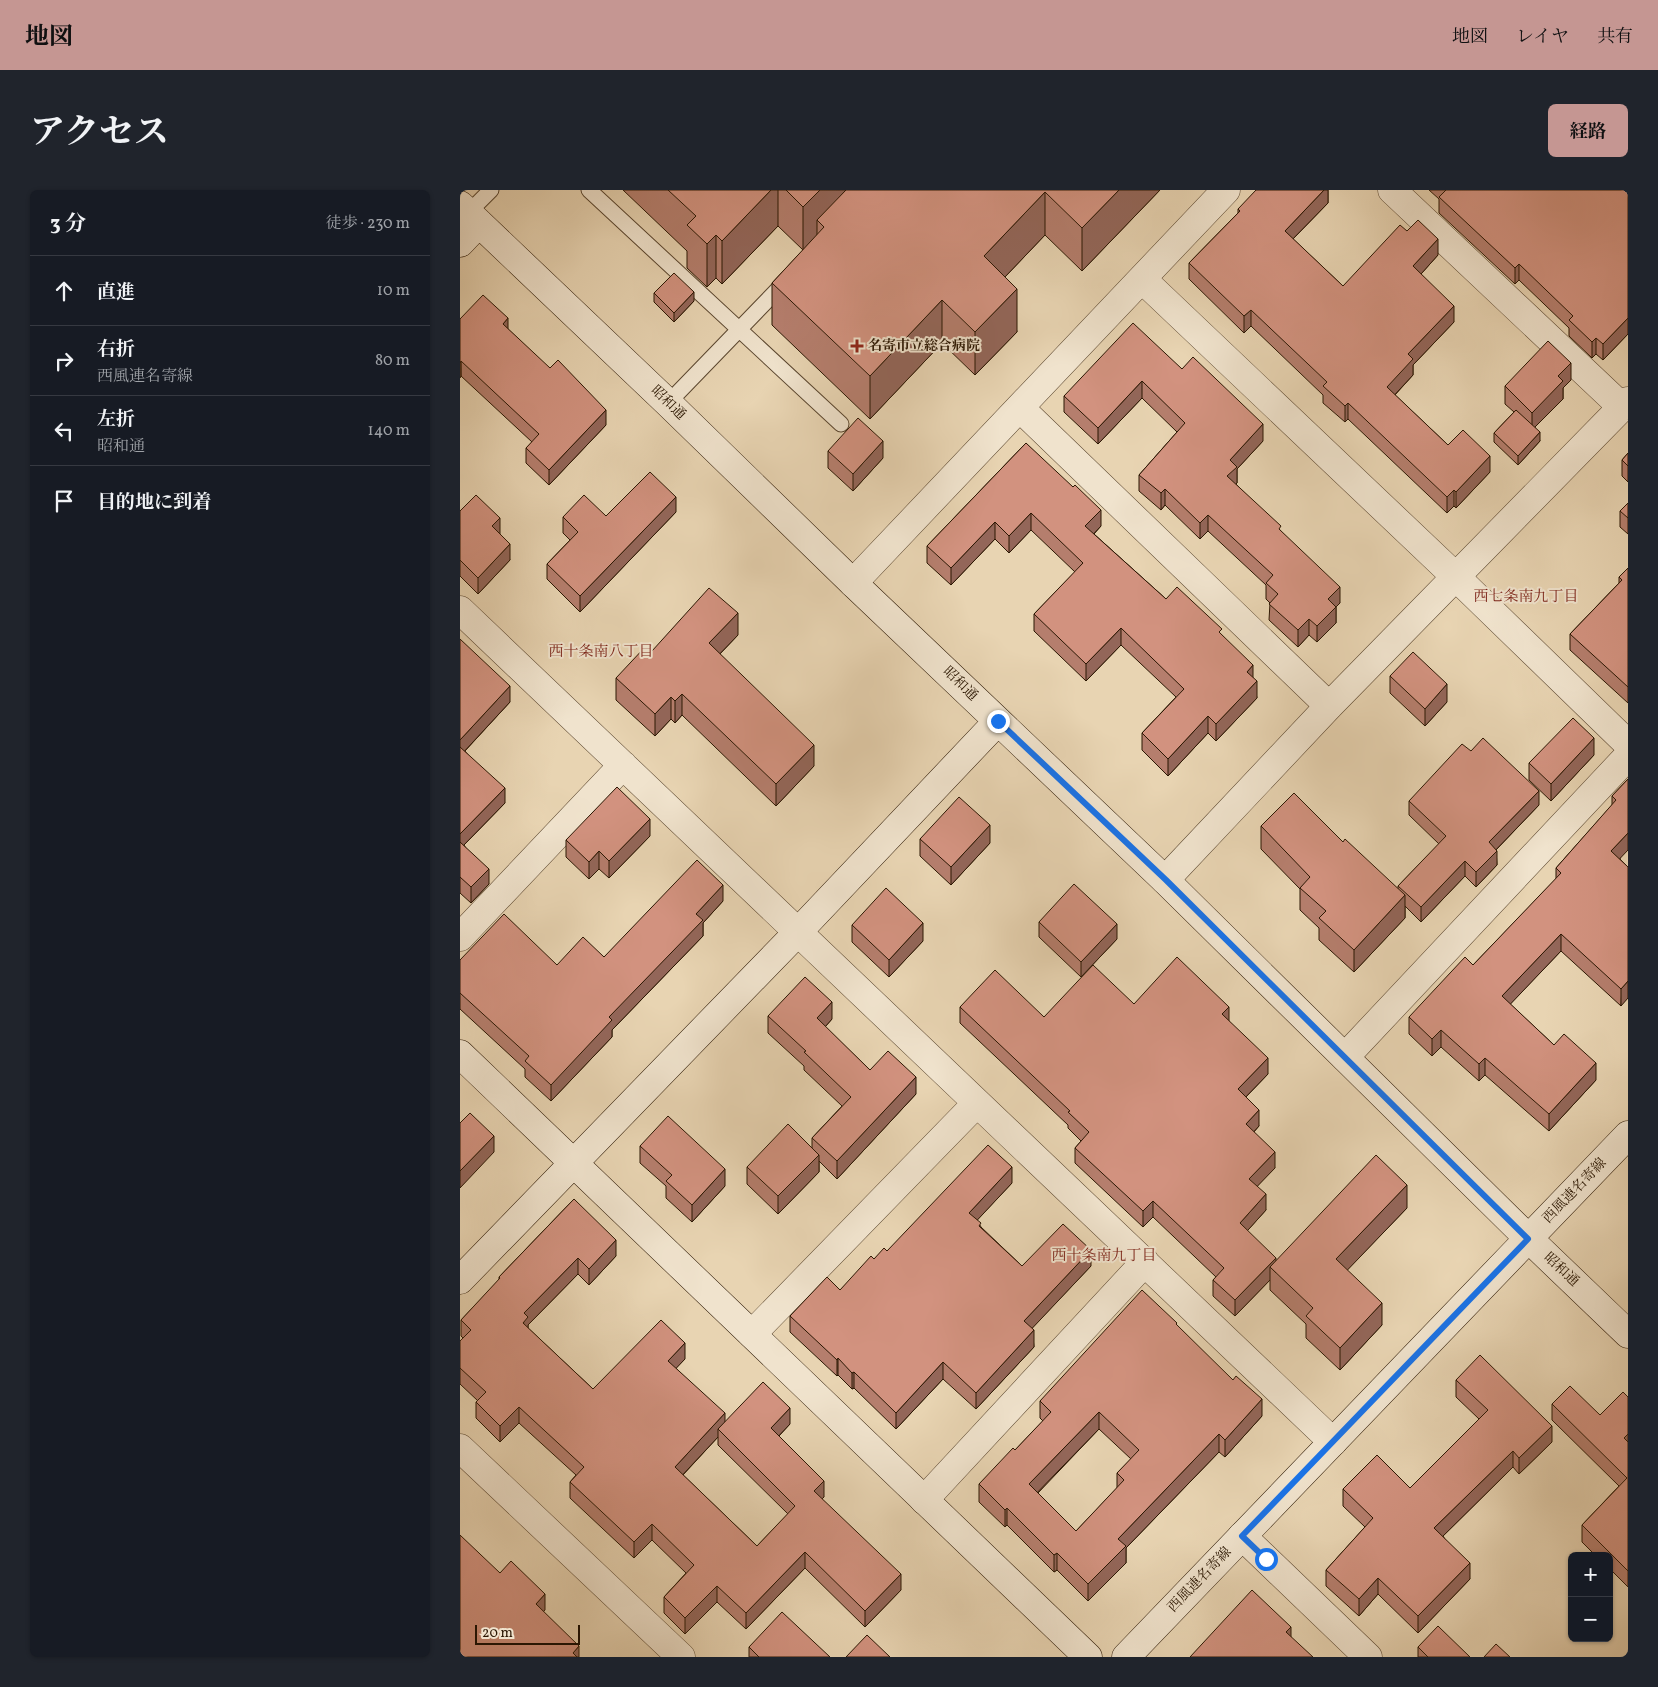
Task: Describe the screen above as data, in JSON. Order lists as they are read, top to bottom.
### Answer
{
  "streets": {
    "street": ["昭和通", "西風連名寄線"]
  },
  "crossings": [
    ["昭和通", "西風連名寄線"]
  ],
  "districts": ["西七条南九丁目", "西十条南八丁目", "西十条南九丁目"],
  "places": {
    "health": ["名寄市立総合病院"]
  },
  "scale_bar": "20 m",
  "page": {
    "header": "地図",
    "nav": ["地図", "レイヤ", "共有"],
    "title": "アクセス",
    "buttons": "経路",
    "heading": ["3 分", "徒歩 · 230 m"],
    "list": [
      ["直進", "10 m"],
      ["右折", "西風連名寄線", "80 m"],
      ["左折", "昭和通", "140 m"],
      "目的地に到着"
    ],
    "map_buttons": ["+", "−"],
    "scale": "20 m"
  }
}
